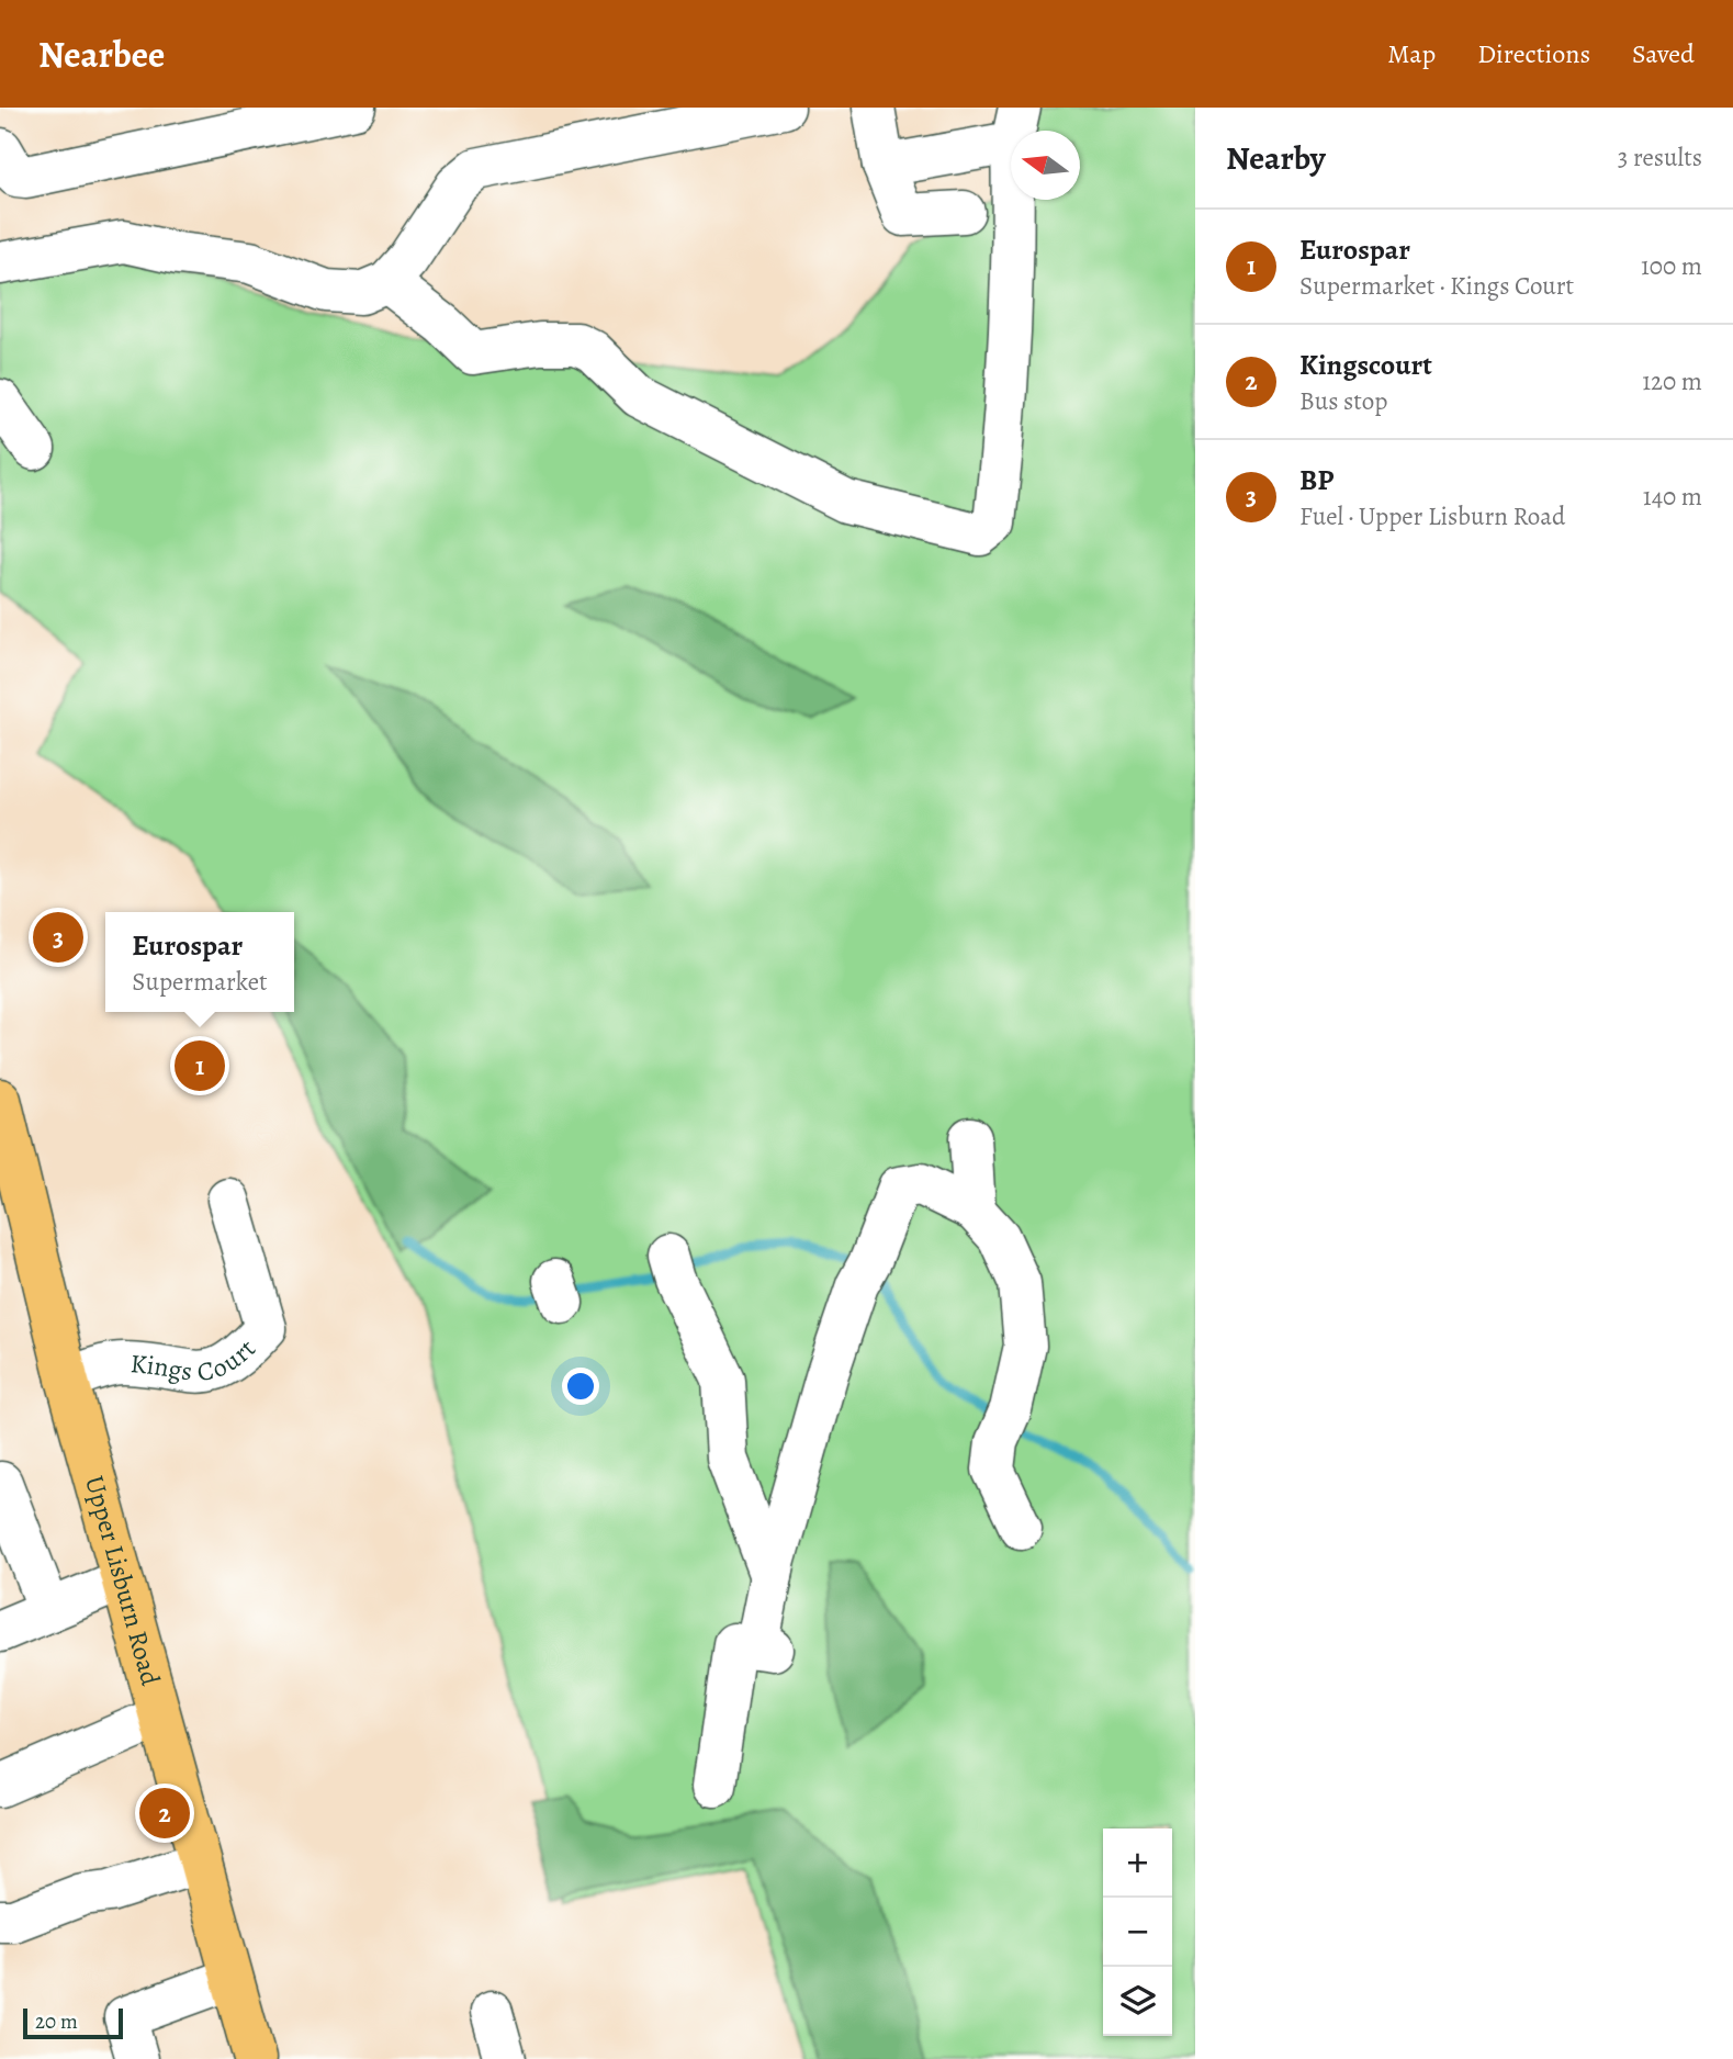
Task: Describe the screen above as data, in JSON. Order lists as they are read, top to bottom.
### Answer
{
  "streets": {
    "main road": ["Upper Lisburn Road"],
    "street": ["Kings Court"]
  },
  "crossings": [
    ["Kings Court", "Upper Lisburn Road"]
  ],
  "scale_bar": "20 m",
  "north": "left",
  "page": {
    "header": "Nearbee",
    "nav": ["Map", "Directions", "Saved"],
    "heading": ["Nearby", "3 results"],
    "list": [
      {
        "mark": "1",
        "name": "Eurospar",
        "note": "Supermarket · Kings Court",
        "value": "100 m"
      },
      {
        "mark": "2",
        "name": "Kingscourt",
        "note": "Bus stop",
        "value": "120 m"
      },
      {
        "mark": "3",
        "name": "BP",
        "note": "Fuel · Upper Lisburn Road",
        "value": "140 m"
      }
    ],
    "pins": ["3", "1", "2"],
    "popup": ["Eurospar", "Supermarket"],
    "map_buttons": ["+", "−"],
    "scale": "20 m"
  }
}
